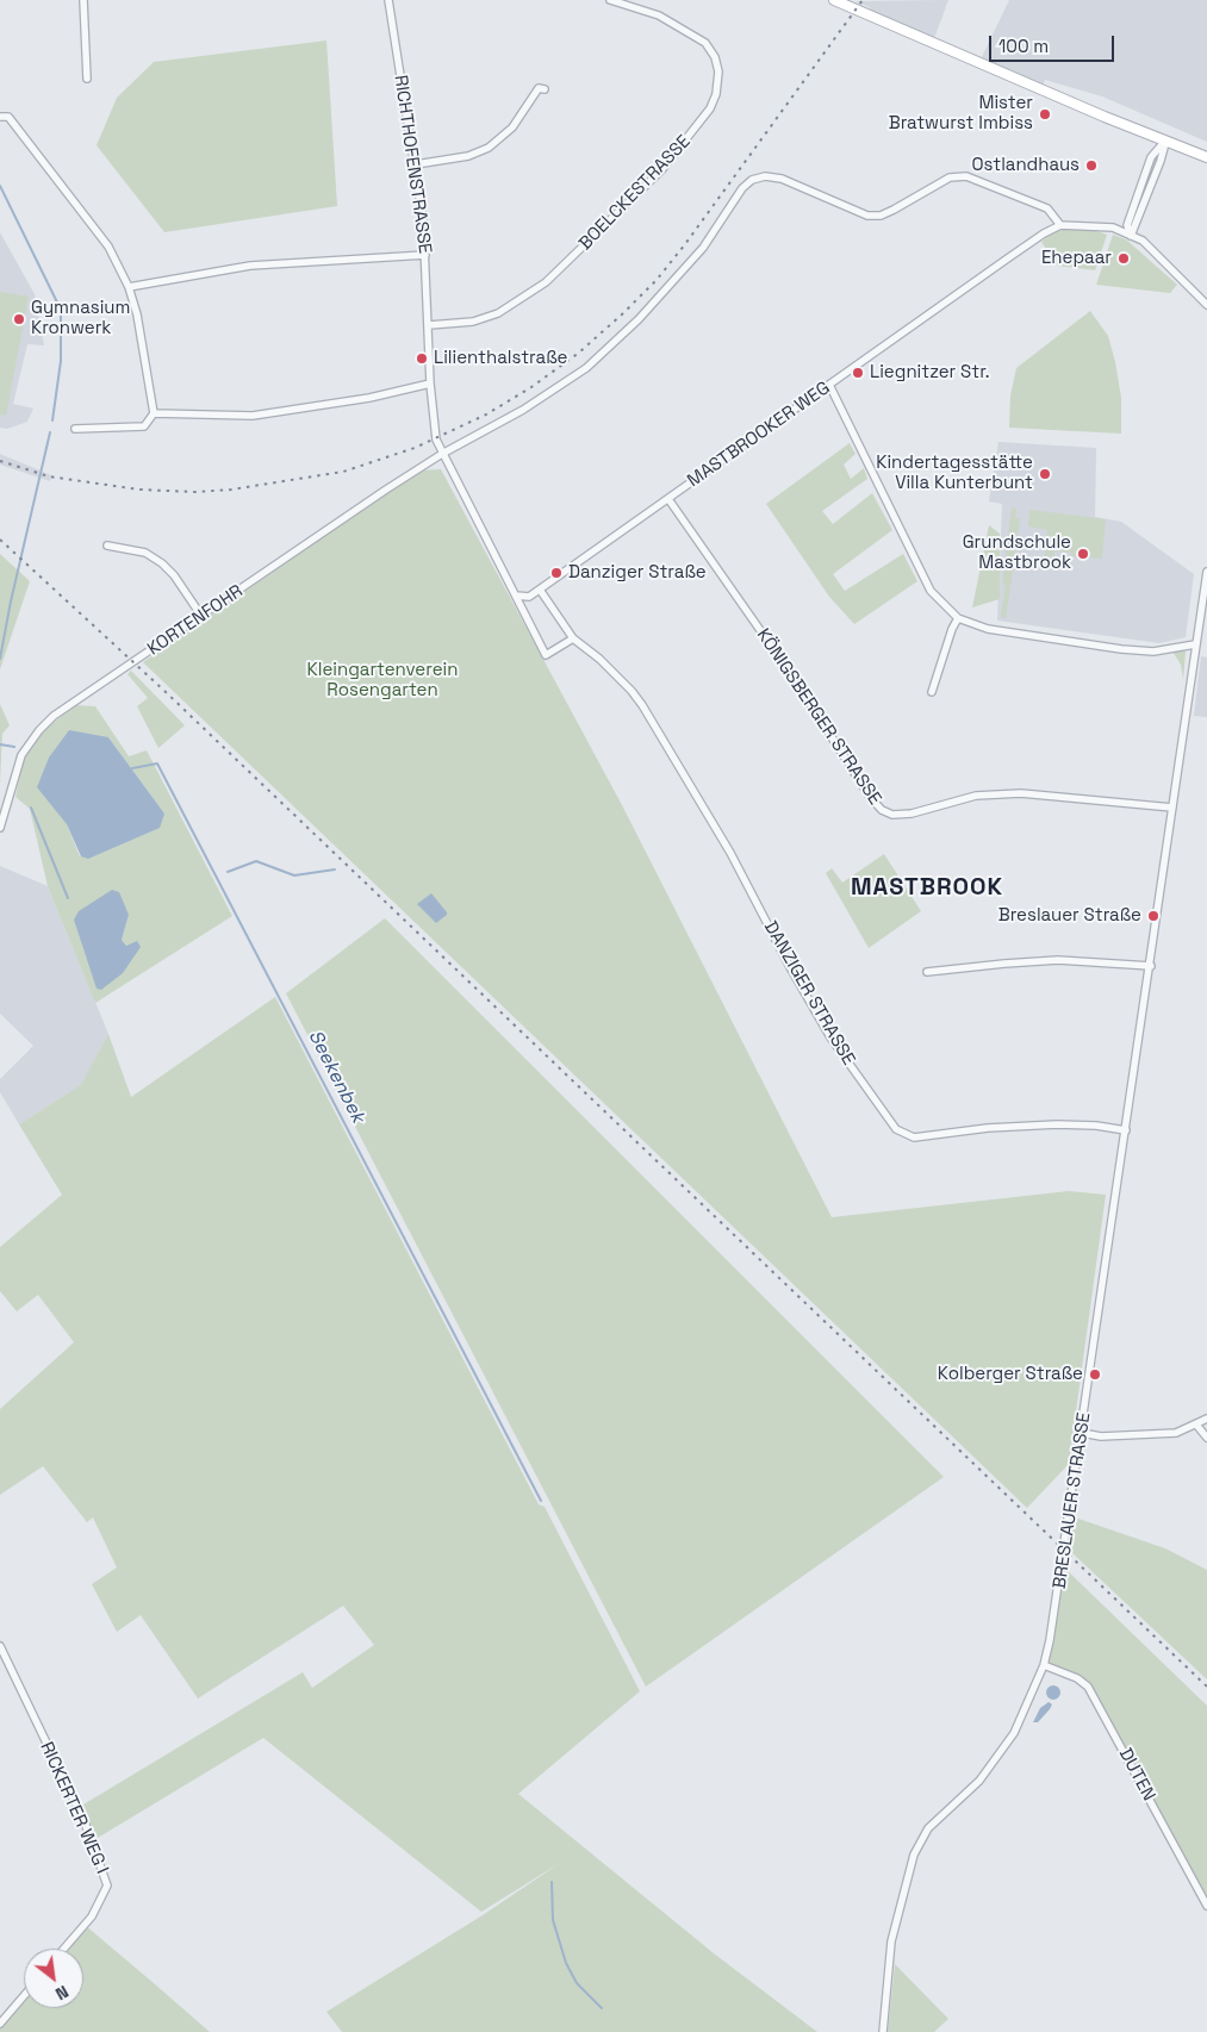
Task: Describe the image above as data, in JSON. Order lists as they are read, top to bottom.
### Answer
{
  "streets": {
    "street": [
      "RICHTHOFENSTRASSE",
      "BOELCKESTRASSE",
      "MASTBROOKER WEG",
      "KORTENFOHR",
      "KÖNIGSBERGER STRASSE",
      "DANZIGER STRASSE",
      "BRESLAUER STRASSE",
      "DUTEN",
      "RICKERTER WEG I"
    ]
  },
  "crossings": [
    ["RICHTHOFENSTRASSE", "BOELCKESTRASSE"],
    ["RICHTHOFENSTRASSE", "MASTBROOKER WEG"],
    ["RICHTHOFENSTRASSE", "KORTENFOHR"],
    ["MASTBROOKER WEG", "KORTENFOHR"],
    ["MASTBROOKER WEG", "KÖNIGSBERGER STRASSE"],
    ["MASTBROOKER WEG", "DANZIGER STRASSE"],
    ["KÖNIGSBERGER STRASSE", "BRESLAUER STRASSE"],
    ["DANZIGER STRASSE", "BRESLAUER STRASSE"],
    ["BRESLAUER STRASSE", "DUTEN"]
  ],
  "districts": ["MASTBROOK"],
  "water": ["Seekenbek"],
  "parks": ["Kleingartenverein Rosengarten"],
  "places": [
    "Mister Bratwurst Imbiss",
    "Ostlandhaus",
    "Ehepaar",
    "Gymnasium Kronwerk",
    "Lilienthalstraße",
    "Liegnitzer Str.",
    "Kindertagesstätte Villa Kunterbunt",
    "Grundschule Mastbrook",
    "Danziger Straße",
    "Breslauer Straße",
    "Kolberger Straße"
  ],
  "scale_bar": "100 m",
  "north": "bottom right"
}
